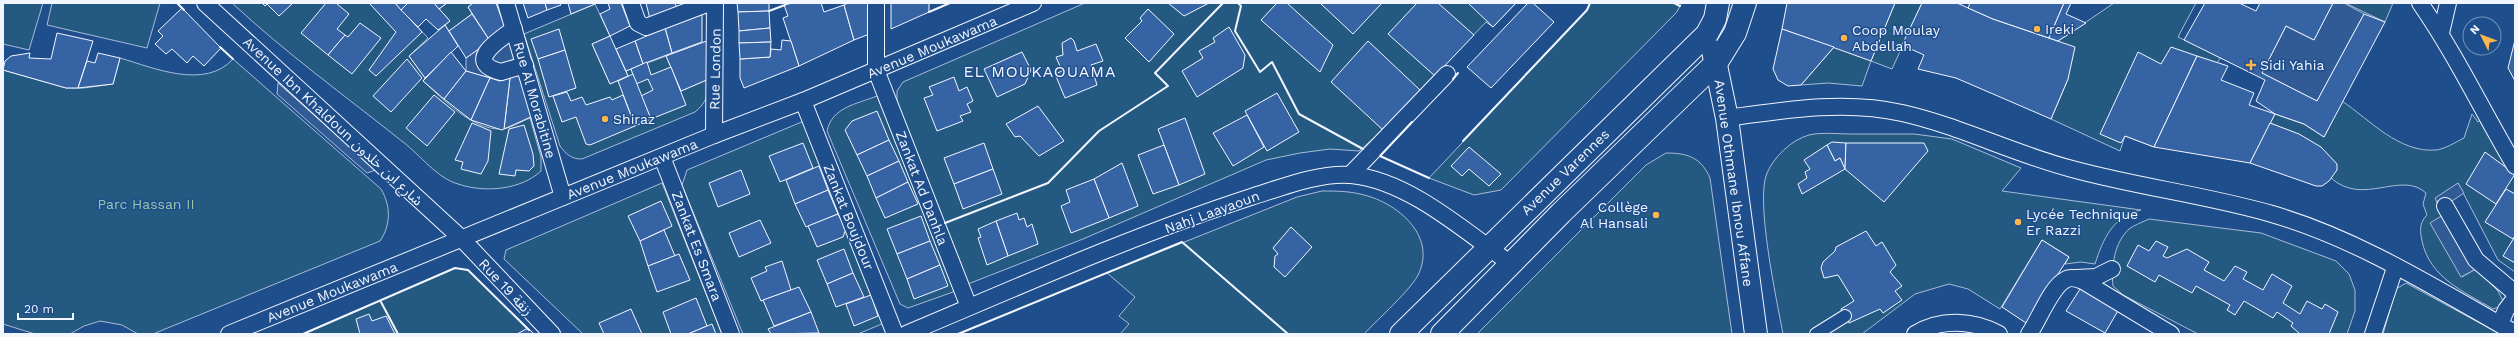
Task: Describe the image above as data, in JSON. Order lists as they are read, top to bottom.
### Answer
{
  "streets": {
    "main road": ["Avenue Varennes", "Avenue Othmane Ibnou Affane"],
    "street": [
      "Avenue Moukawama",
      "Rue London",
      "Rue Al Morabitine",
      "Avenue Ibn Khaldoun شارع ابن خلدون",
      "Zankat Ad Danhla",
      "Nahj Laayaoun",
      "Zankat Boujdour",
      "Zankat Es Smara",
      "Rue 19 زنقة"
    ]
  },
  "crossings": [
    ["Avenue Moukawama", "Rue London"],
    ["Avenue Moukawama", "Rue Al Morabitine"],
    ["Avenue Moukawama", "Avenue Ibn Khaldoun شارع ابن خلدون"],
    ["Avenue Moukawama", "Zankat Ad Danhla"],
    ["Avenue Moukawama", "Zankat Boujdour"],
    ["Avenue Moukawama", "Zankat Es Smara"],
    ["Avenue Moukawama", "Rue 19 زنقة"],
    ["Avenue Ibn Khaldoun شارع ابن خلدون", "Rue 19 زنقة"],
    ["Avenue Varennes", "Avenue Othmane Ibnou Affane"],
    ["Avenue Varennes", "Nahj Laayaoun"],
    ["Zankat Ad Danhla", "Nahj Laayaoun"]
  ],
  "districts": ["EL MOUKAOUAMA"],
  "parks": ["Parc Hassan II"],
  "places": {
    "other": [
      "Ireki",
      "Coop Moulay Abdellah",
      "Shiraz",
      "Collège Al Hansali",
      "Lycée Technique Er Razzi"
    ],
    "health": ["Sidi Yahia"]
  },
  "scale_bar": "20 m",
  "north": "top left"
}
